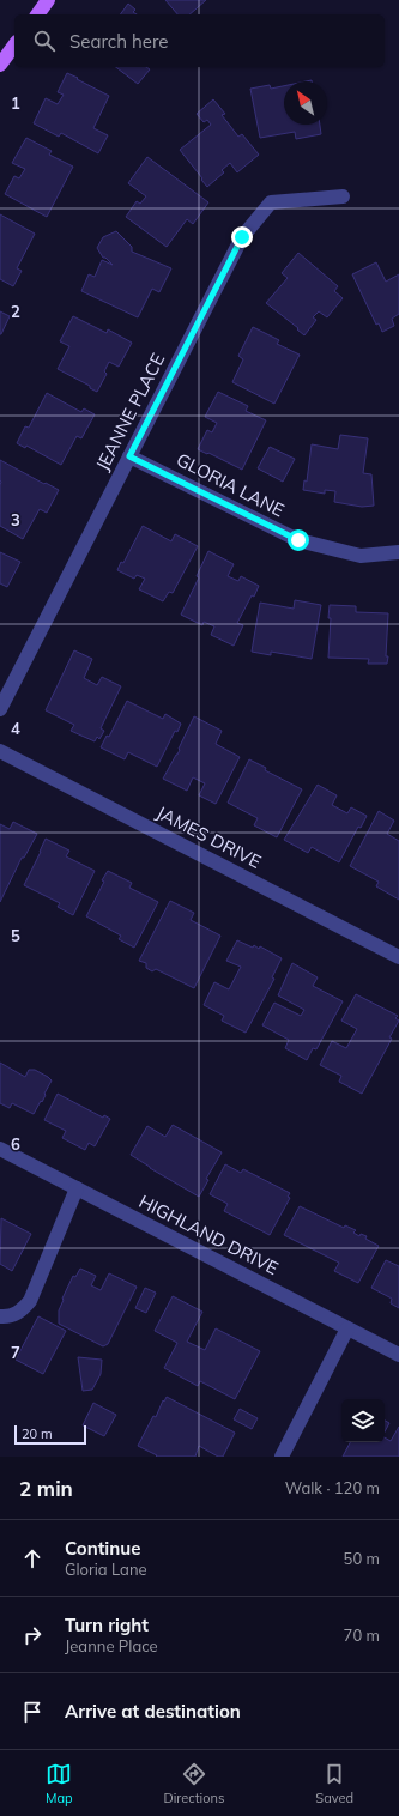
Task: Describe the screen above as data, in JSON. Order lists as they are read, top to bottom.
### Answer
{
  "streets": {
    "street": [
      "JEANNE PLACE",
      "GLORIA LANE",
      "JAMES DRIVE",
      "HIGHLAND DRIVE"
    ]
  },
  "crossings": [
    ["JEANNE PLACE", "GLORIA LANE"]
  ],
  "scale_bar": "20 m",
  "north": "top left",
  "page": {
    "search": "Search here",
    "scale": "20 m",
    "heading": ["2 min", "Walk · 120 m"],
    "list": [
      ["Continue", "Gloria Lane", "50 m"],
      ["Turn right", "Jeanne Place", "70 m"],
      "Arrive at destination"
    ],
    "nav": ["Map", "Directions", "Saved"]
  },
  "grid": {
    "rows": [
      "1",
      "2",
      "3",
      "4",
      "5",
      "6",
      "7"
    ]
  }
}
